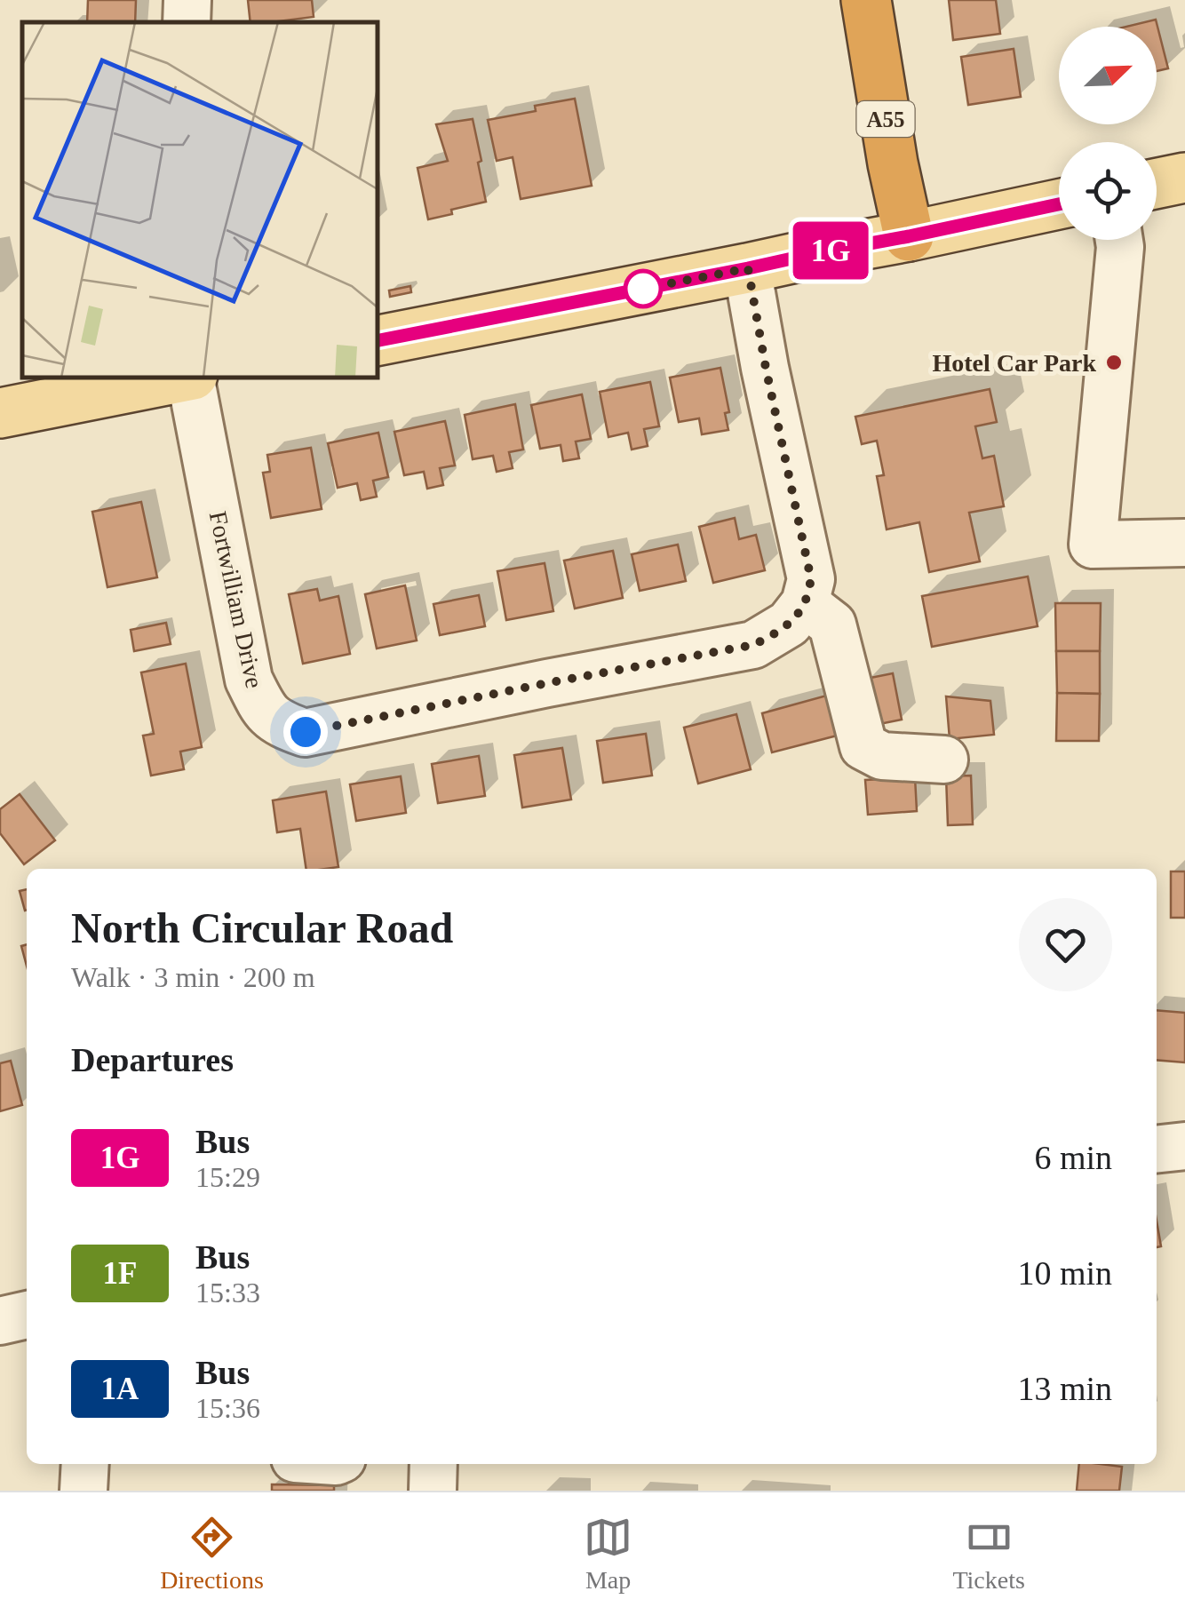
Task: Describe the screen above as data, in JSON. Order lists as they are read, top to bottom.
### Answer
{
  "streets": {
    "highway": ["A55"],
    "street": ["Fortwilliam Drive"]
  },
  "places": ["Hotel Car Park"],
  "lines": ["bus line 1G"],
  "north": "top right",
  "page": {
    "on_map": "1G",
    "heading": [
      ["North Circular Road", "Walk · 3 min · 200 m"],
      "Departures"
    ],
    "list": [
      {
        "mark": "1G",
        "name": "Bus",
        "note": "15:29",
        "value": "6 min"
      },
      {
        "mark": "1F",
        "name": "Bus",
        "note": "15:33",
        "value": "10 min"
      },
      {
        "mark": "1A",
        "name": "Bus",
        "note": "15:36",
        "value": "13 min"
      }
    ],
    "tabs": ["Directions", "Map", "Tickets"]
  }
}
